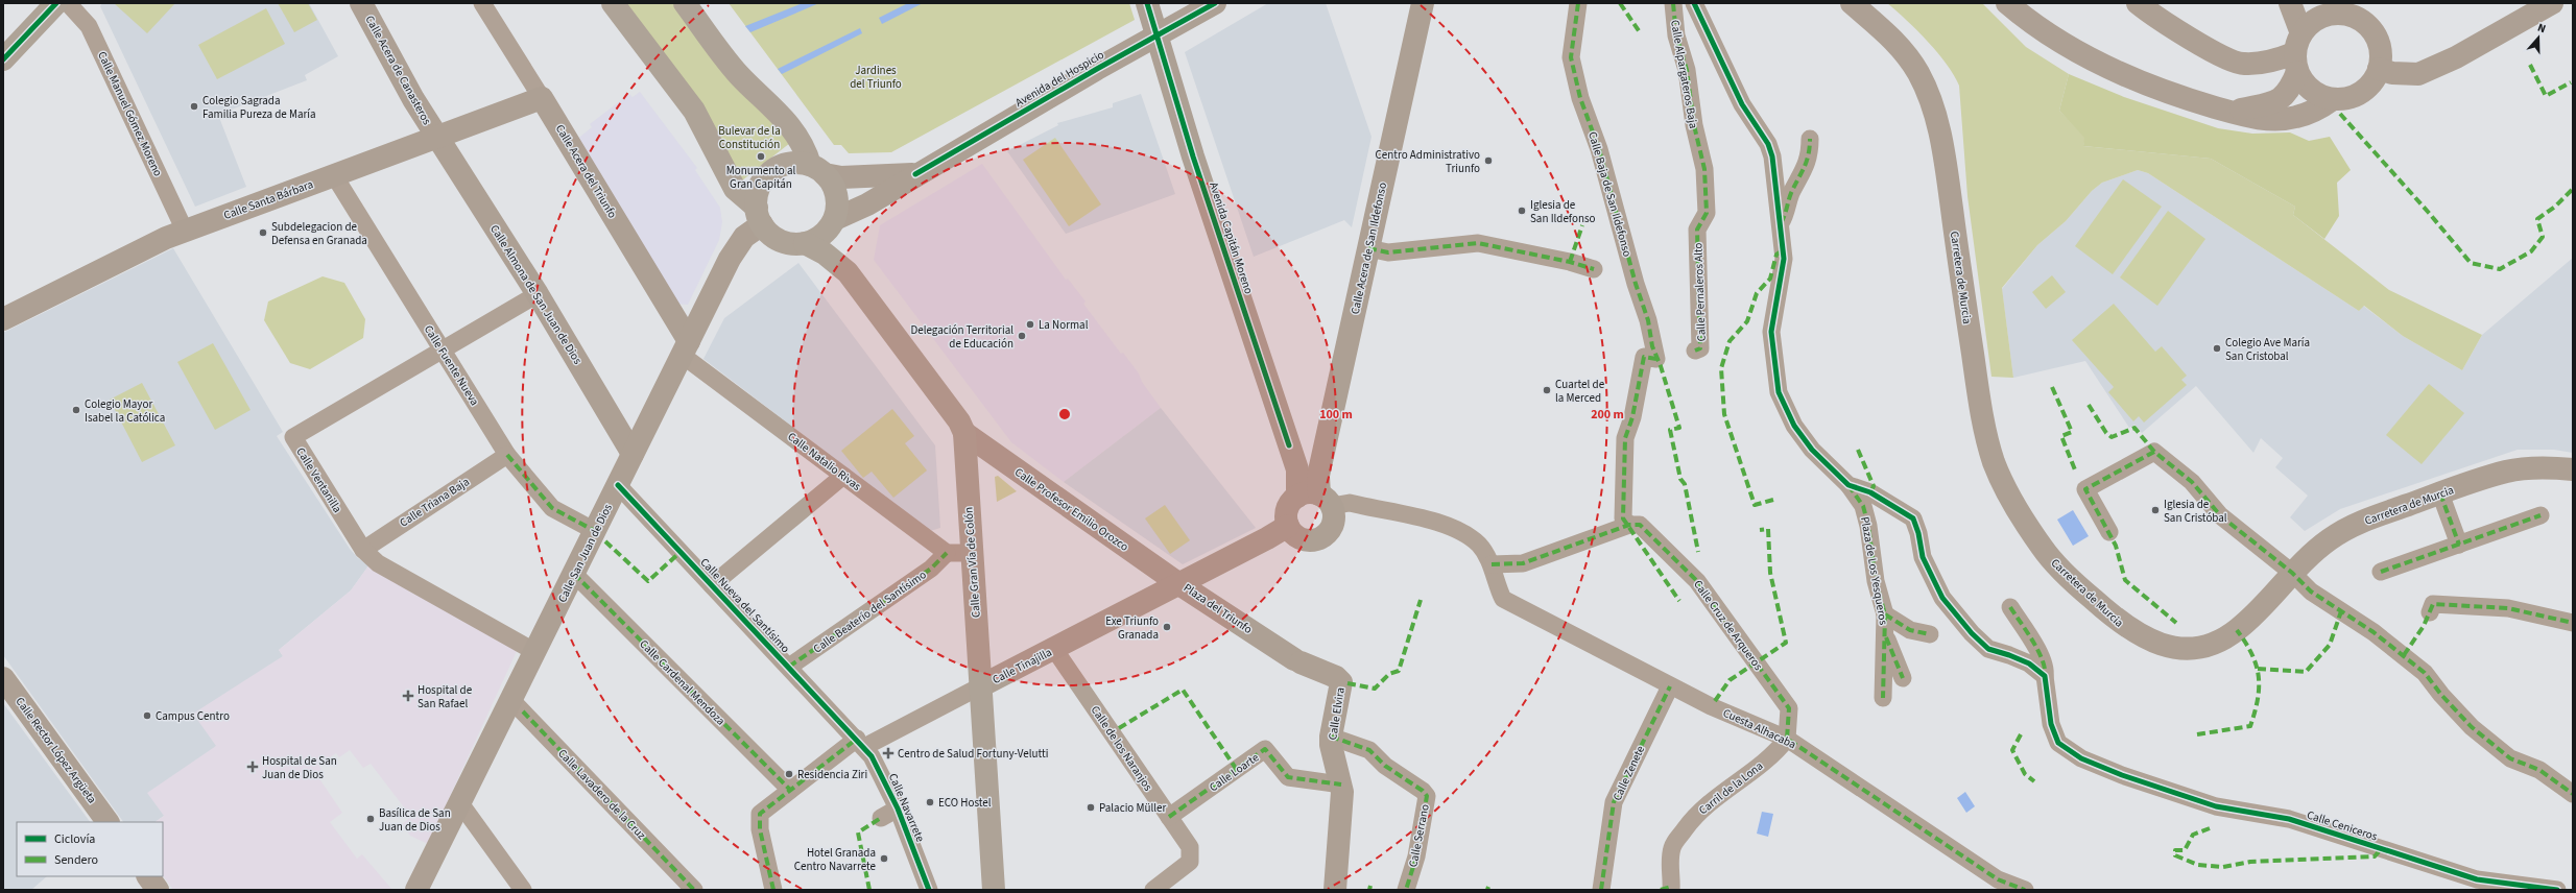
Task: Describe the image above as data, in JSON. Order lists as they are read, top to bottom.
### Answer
{
  "streets": {
    "main road": [
      "Calle Acera de Canasteros",
      "Avenida del Hospicio",
      "Calle Acera del Triunfo",
      "Calle Santa Bárbara",
      "Avenida Capitán Moreno",
      "Calle Acera de San Ildefonso",
      "Carretera de Murcia",
      "Calle Almona de San Juan de Dios",
      "Calle Profesor Emilio Orozco",
      "Calle San Juan de Dios",
      "Calle Gran Vía de Colón",
      "Plaza del Triunfo",
      "Calle Tinajilla",
      "Calle Elvira",
      "Calle Rector López Argüeta"
    ],
    "street": [
      "Calle Alpargateros Baja",
      "Calle Manuel Gómez Moreno",
      "Calle Baja de San Ildefonso",
      "Calle Pernaleros Alto",
      "Calle Fuente Nueva",
      "Calle Natalio Rivas",
      "Calle Ventanilla",
      "Calle Triana Baja",
      "Plaza de Los Yesqueros",
      "Calle Nueva del Santísimo",
      "Calle Beaterío del Santísimo",
      "Calle Cruz de Arqueros",
      "Calle Cardenal Mendoza",
      "Cuesta Alhacaba",
      "Calle de los Naranjos",
      "Calle Loarte",
      "Calle Zenete",
      "Carril de la Lona",
      "Calle Lavadero de la Cruz",
      "Calle Navarrete",
      "Calle Ceniceros",
      "Calle Serrano"
    ]
  },
  "crossings": [
    ["Calle Acera de Canasteros", "Calle Santa Bárbara"],
    ["Calle Acera de Canasteros", "Calle Almona de San Juan de Dios"],
    ["Calle Alpargateros Baja", "Calle Pernaleros Alto"],
    ["Avenida del Hospicio", "Avenida Capitán Moreno"],
    ["Avenida del Hospicio", "Calle San Juan de Dios"],
    ["Calle Manuel Gómez Moreno", "Calle Santa Bárbara"],
    ["Calle Acera del Triunfo", "Calle Santa Bárbara"],
    ["Calle Acera del Triunfo", "Calle Natalio Rivas"],
    ["Calle Acera del Triunfo", "Calle San Juan de Dios"],
    ["Calle Baja de San Ildefonso", "Calle Cruz de Arqueros"],
    ["Calle Santa Bárbara", "Calle Almona de San Juan de Dios"],
    ["Calle Santa Bárbara", "Calle Fuente Nueva"],
    ["Avenida Capitán Moreno", "Calle Acera de San Ildefonso"],
    ["Avenida Capitán Moreno", "Plaza del Triunfo"],
    ["Calle Acera de San Ildefonso", "Plaza del Triunfo"],
    ["Calle Almona de San Juan de Dios", "Calle Ventanilla"],
    ["Calle Almona de San Juan de Dios", "Calle San Juan de Dios"],
    ["Calle Fuente Nueva", "Calle Ventanilla"],
    ["Calle Fuente Nueva", "Calle Triana Baja"],
    ["Calle Fuente Nueva", "Calle San Juan de Dios"],
    ["Calle Natalio Rivas", "Calle San Juan de Dios"],
    ["Calle Natalio Rivas", "Calle Beaterío del Santísimo"],
    ["Calle Ventanilla", "Calle Triana Baja"],
    ["Calle Ventanilla", "Calle San Juan de Dios"],
    ["Calle Profesor Emilio Orozco", "Calle Gran Vía de Colón"],
    ["Calle Profesor Emilio Orozco", "Plaza del Triunfo"],
    ["Calle Profesor Emilio Orozco", "Calle Tinajilla"],
    ["Calle San Juan de Dios", "Calle Nueva del Santísimo"],
    ["Calle San Juan de Dios", "Calle Cardenal Mendoza"],
    ["Calle San Juan de Dios", "Calle Lavadero de la Cruz"],
    ["Calle Gran Vía de Colón", "Calle Tinajilla"],
    ["Calle Nueva del Santísimo", "Calle Beaterío del Santísimo"],
    ["Calle Nueva del Santísimo", "Calle Tinajilla"],
    ["Calle Nueva del Santísimo", "Calle Navarrete"],
    ["Plaza del Triunfo", "Calle Tinajilla"],
    ["Plaza del Triunfo", "Calle Elvira"],
    ["Calle Cruz de Arqueros", "Cuesta Alhacaba"],
    ["Calle Cruz de Arqueros", "Carril de la Lona"],
    ["Calle Tinajilla", "Calle Cardenal Mendoza"],
    ["Calle Tinajilla", "Calle de los Naranjos"],
    ["Calle Tinajilla", "Calle Navarrete"],
    ["Calle Elvira", "Calle Loarte"],
    ["Calle Elvira", "Calle Serrano"],
    ["Cuesta Alhacaba", "Calle Zenete"],
    ["Cuesta Alhacaba", "Carril de la Lona"],
    ["Calle de los Naranjos", "Calle Loarte"]
  ],
  "parks": ["Jardines del Triunfo", "Bulevar de la Constitución"],
  "places": {
    "other": [
      "Colegio Sagrada Familia Pureza de María",
      "Monumento al Gran Capitán",
      "Centro Administrativo Triunfo",
      "Iglesia de San Ildefonso",
      "Subdelegacion de Defensa en Granada",
      "La Normal",
      "Delegación Territorial de Educación",
      "Colegio Ave María San Cristobal",
      "Cuartel de la Merced",
      "Colegio Mayor Isabel la Católica",
      "Iglesia de San Cristóbal",
      "Exe Triunfo Granada",
      "Campus Centro",
      "Residencia Ziri",
      "ECO Hostel",
      "Palacio Müller",
      "Basílica de San Juan de Dios",
      "Hotel Granada Centro Navarrete"
    ],
    "health": ["Hospital de San Rafael", "Centro de Salud Fortuny-Velutti", "Hospital de San Juan de Dios"]
  },
  "legend": ["Ciclovía", "Sendero"],
  "north": "top",
  "rings": ["100 m", "200 m"]
}
